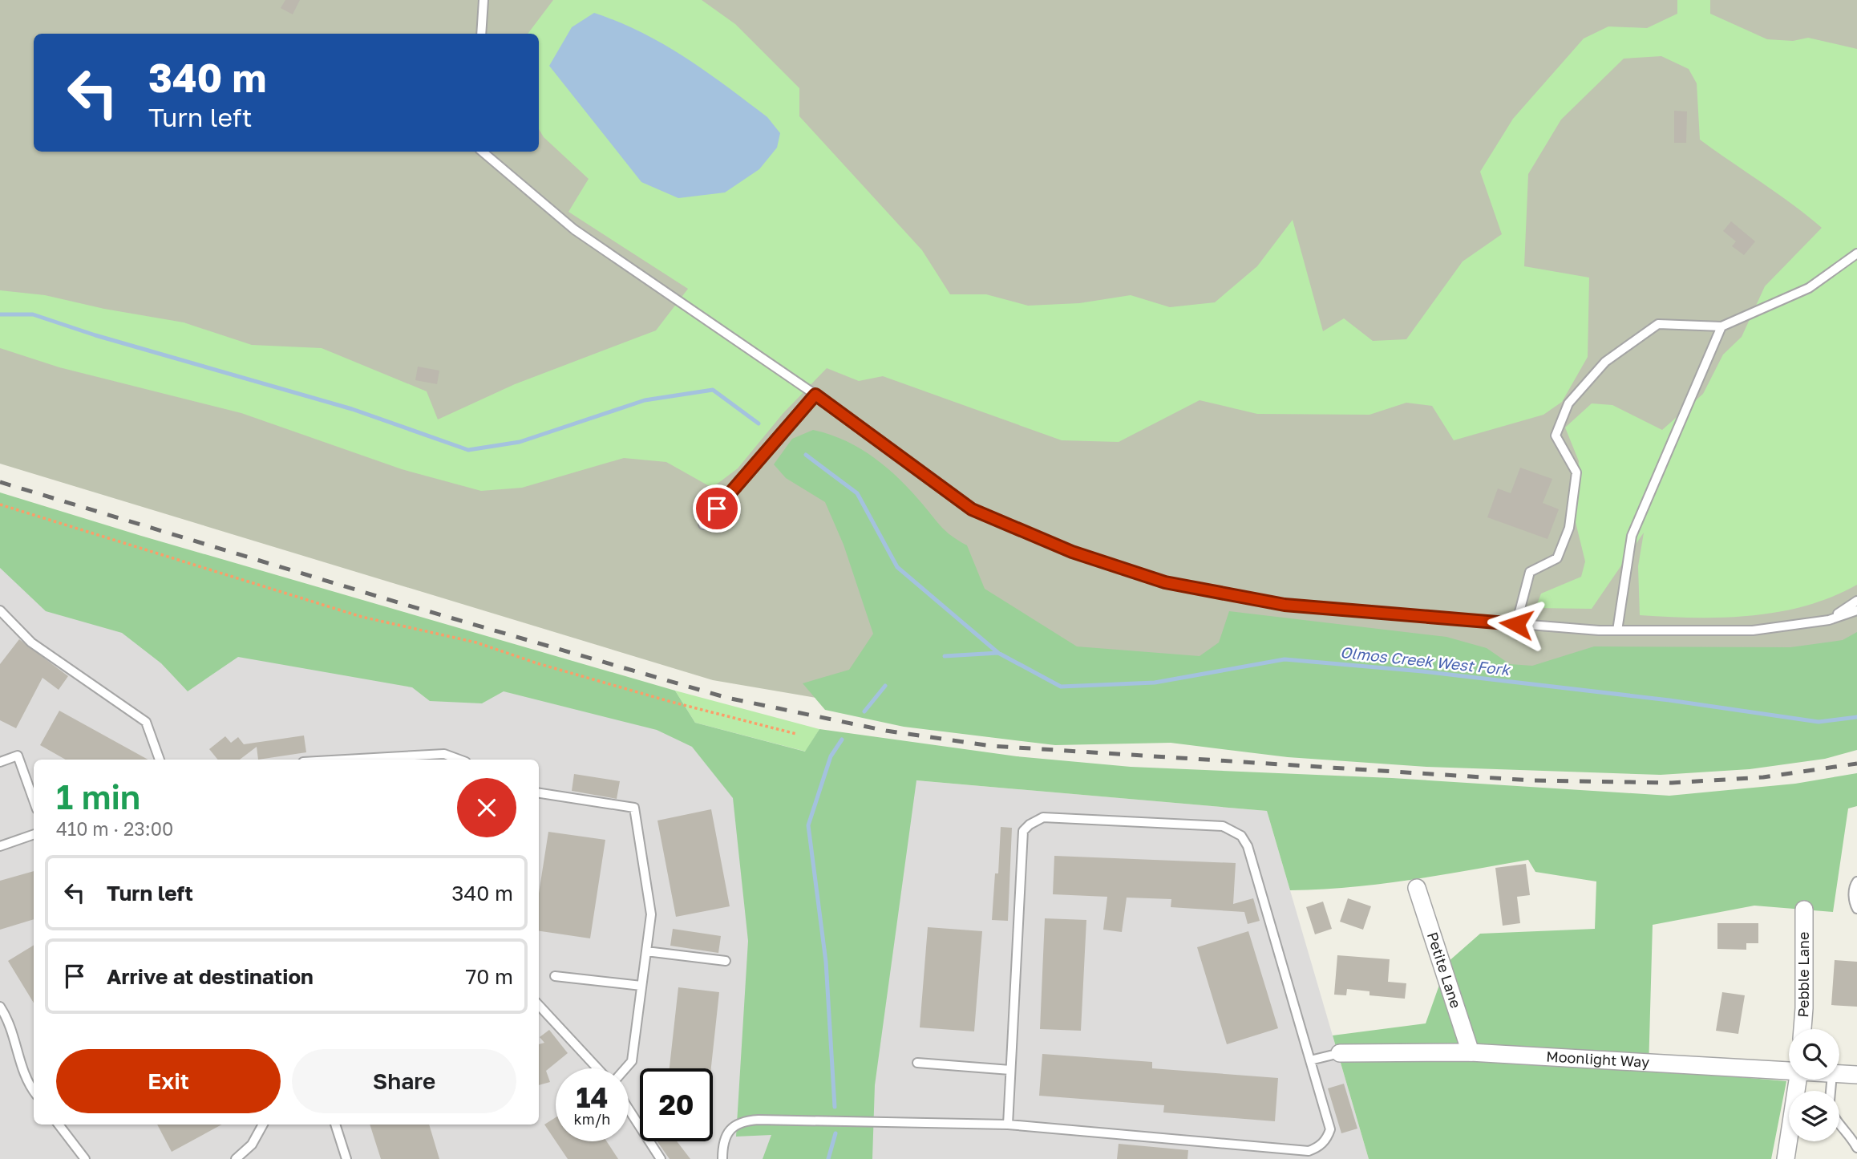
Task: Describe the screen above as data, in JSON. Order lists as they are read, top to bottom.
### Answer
{
  "streets": {
    "street": ["Petite Lane", "Pebble Lane", "Moonlight Way"]
  },
  "crossings": [
    ["Petite Lane", "Moonlight Way"]
  ],
  "water": ["Olmos Creek West Fork"],
  "page": {
    "turn": ["340 m", "Turn left"],
    "heading": ["1 min", "410 m · 23:00"],
    "list": [
      {
        "name": "Turn left",
        "value": "340 m"
      },
      {
        "name": "Arrive at destination",
        "value": "70 m"
      }
    ],
    "buttons": ["Exit", "Share"],
    "speed": "14 km/h",
    "limit": "20"
  }
}
